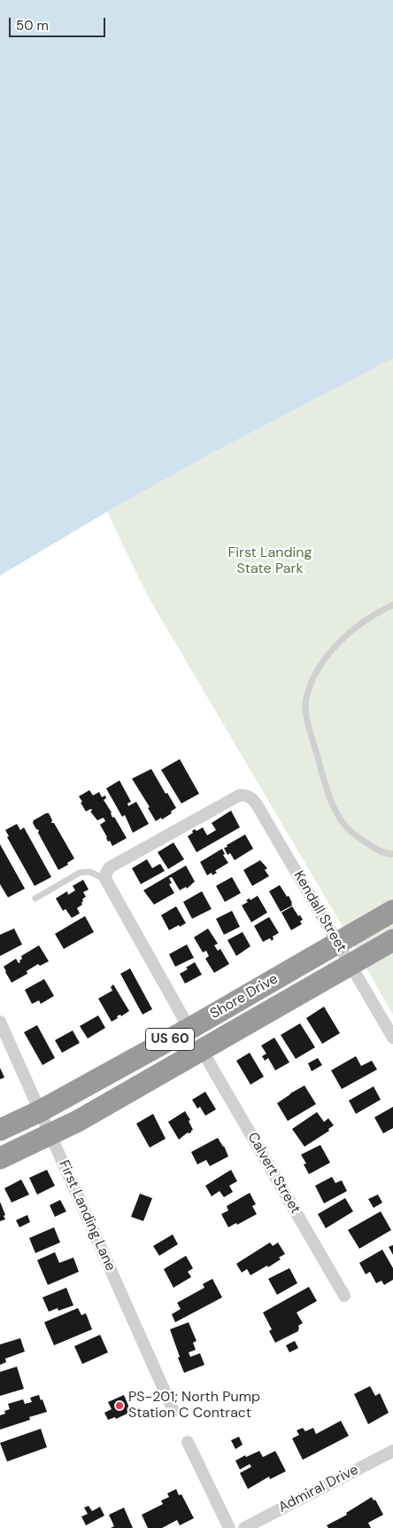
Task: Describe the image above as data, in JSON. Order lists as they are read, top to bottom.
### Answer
{
  "streets": {
    "highway": ["Shore Drive", "US 60"],
    "street": [
      "Kendall Street",
      "Calvert Street",
      "First Landing Lane",
      "Admiral Drive"
    ]
  },
  "crossings": [
    ["Kendall Street", "Shore Drive"],
    ["Shore Drive", "Calvert Street"],
    ["Shore Drive", "First Landing Lane"]
  ],
  "parks": ["First Landing State Park"],
  "places": ["PS-201; North Pump Station C Contract"],
  "scale_bar": "50 m"
}
